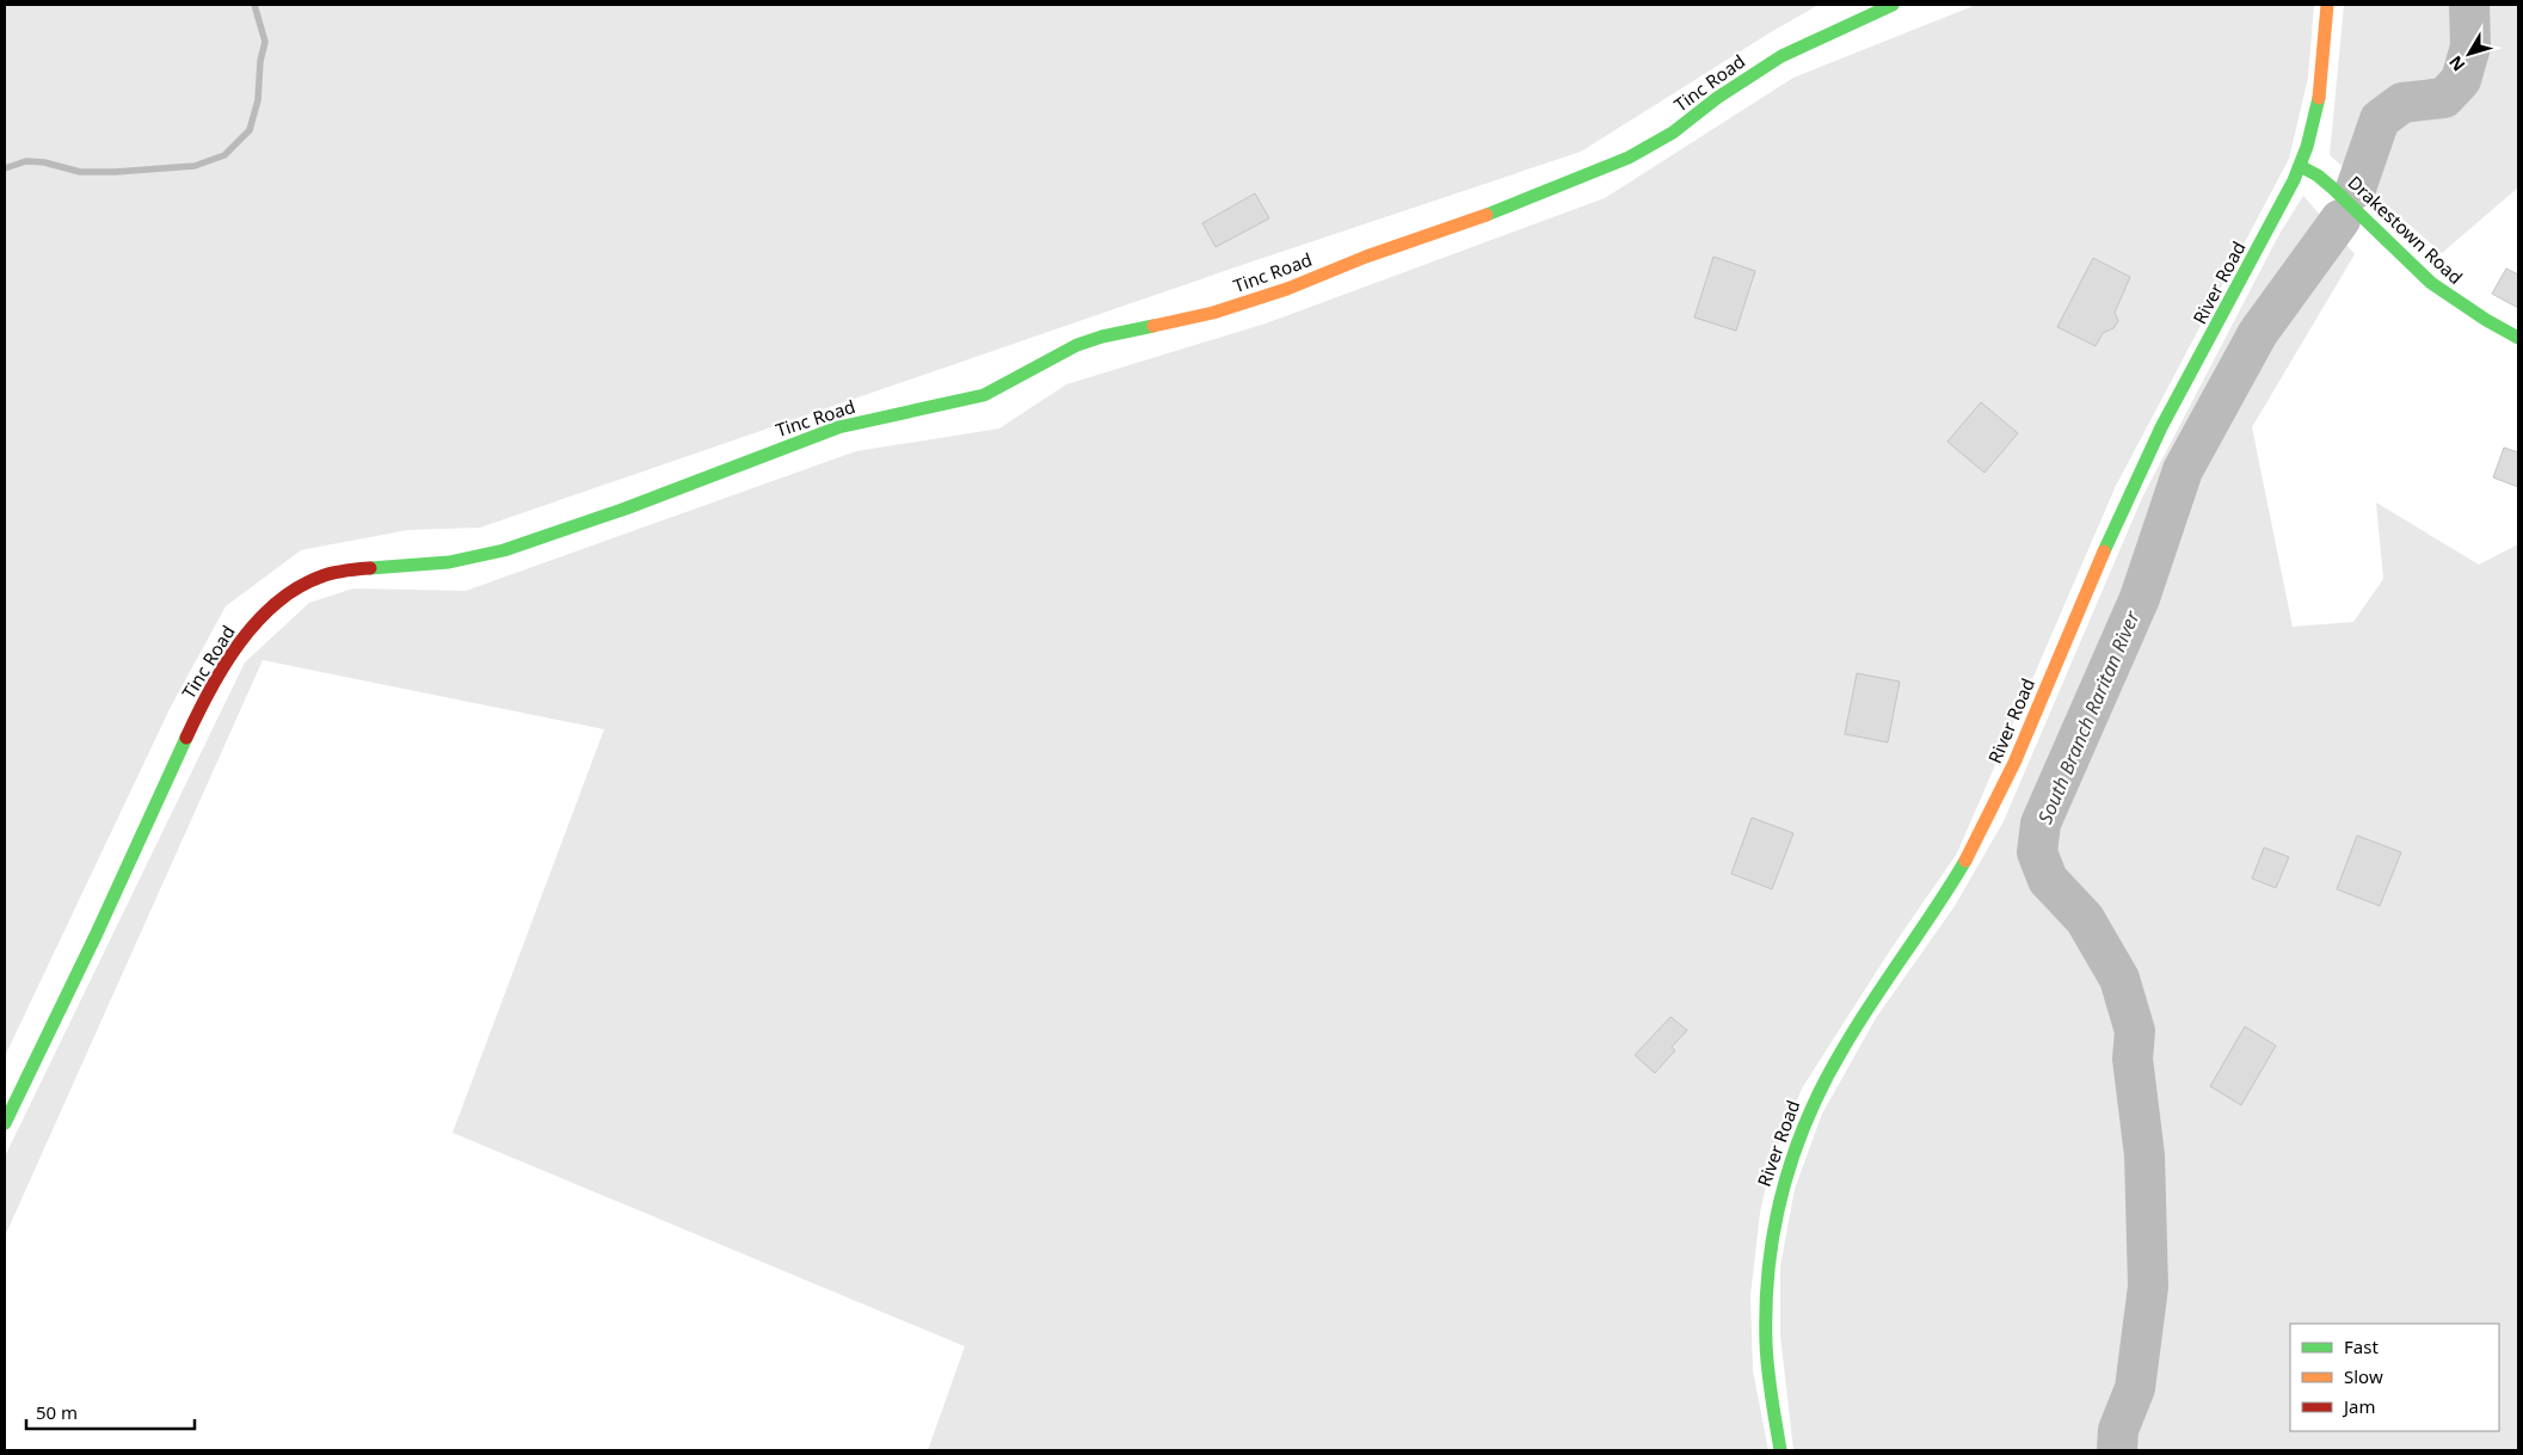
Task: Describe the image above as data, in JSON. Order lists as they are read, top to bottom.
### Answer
{
  "streets": {
    "street": ["Tinc Road", "Drakestown Road", "River Road"]
  },
  "crossings": [
    ["Drakestown Road", "River Road"]
  ],
  "water": ["South Branch Raritan River"],
  "legend": ["Fast", "Slow", "Jam"],
  "scale_bar": "50 m",
  "north": "bottom left"
}
